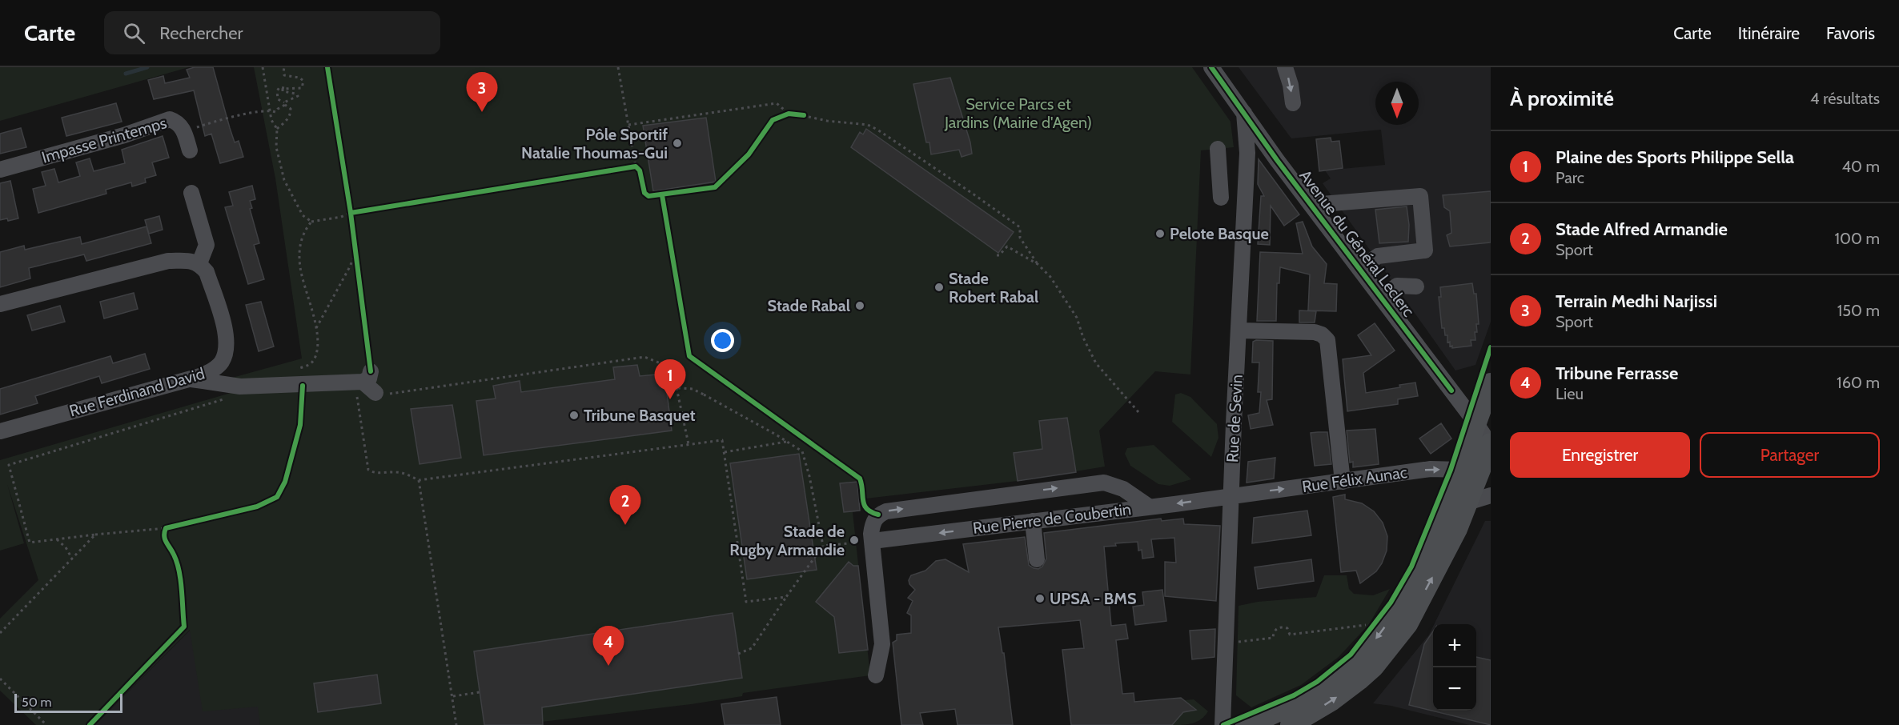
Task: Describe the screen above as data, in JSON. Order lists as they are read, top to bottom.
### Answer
{
  "streets": {
    "street": [
      "Impasse Printemps",
      "Avenue du Général Leclerc",
      "Rue Ferdinand David",
      "Rue de Sevin",
      "Rue Félix Aunac",
      "Rue Pierre de Coubertin"
    ]
  },
  "crossings": [
    ["Avenue du Général Leclerc", "Rue de Sevin"],
    ["Rue de Sevin", "Rue Félix Aunac"],
    ["Rue de Sevin", "Rue Pierre de Coubertin"],
    ["Rue Félix Aunac", "Rue Pierre de Coubertin"]
  ],
  "one_way": ["Rue Félix Aunac"],
  "parks": ["Service Parcs et Jardins (Mairie d'Agen)"],
  "places": [
    "Pôle Sportif Natalie Thoumas-Gui",
    "Pelote Basque",
    "Stade Robert Rabal",
    "Stade Rabal",
    "Tribune Basquet",
    "Stade de Rugby Armandie",
    "UPSA - BMS"
  ],
  "scale_bar": "50 m",
  "north": "bottom",
  "page": {
    "header": "Carte",
    "search": "Rechercher",
    "nav": ["Carte", "Itinéraire", "Favoris"],
    "heading": ["À proximité", "4 résultats"],
    "pins": [
      "3",
      "1",
      "2",
      "4"
    ],
    "list": [
      {
        "mark": "1",
        "name": "Plaine des Sports Philippe Sella",
        "note": "Parc",
        "value": "40 m"
      },
      {
        "mark": "2",
        "name": "Stade Alfred Armandie",
        "note": "Sport",
        "value": "100 m"
      },
      {
        "mark": "3",
        "name": "Terrain Medhi Narjissi",
        "note": "Sport",
        "value": "150 m"
      },
      {
        "mark": "4",
        "name": "Tribune Ferrasse",
        "note": "Lieu",
        "value": "160 m"
      }
    ],
    "buttons": ["Enregistrer", "Partager"],
    "map_buttons": ["+", "−"],
    "scale": "50 m"
  }
}
